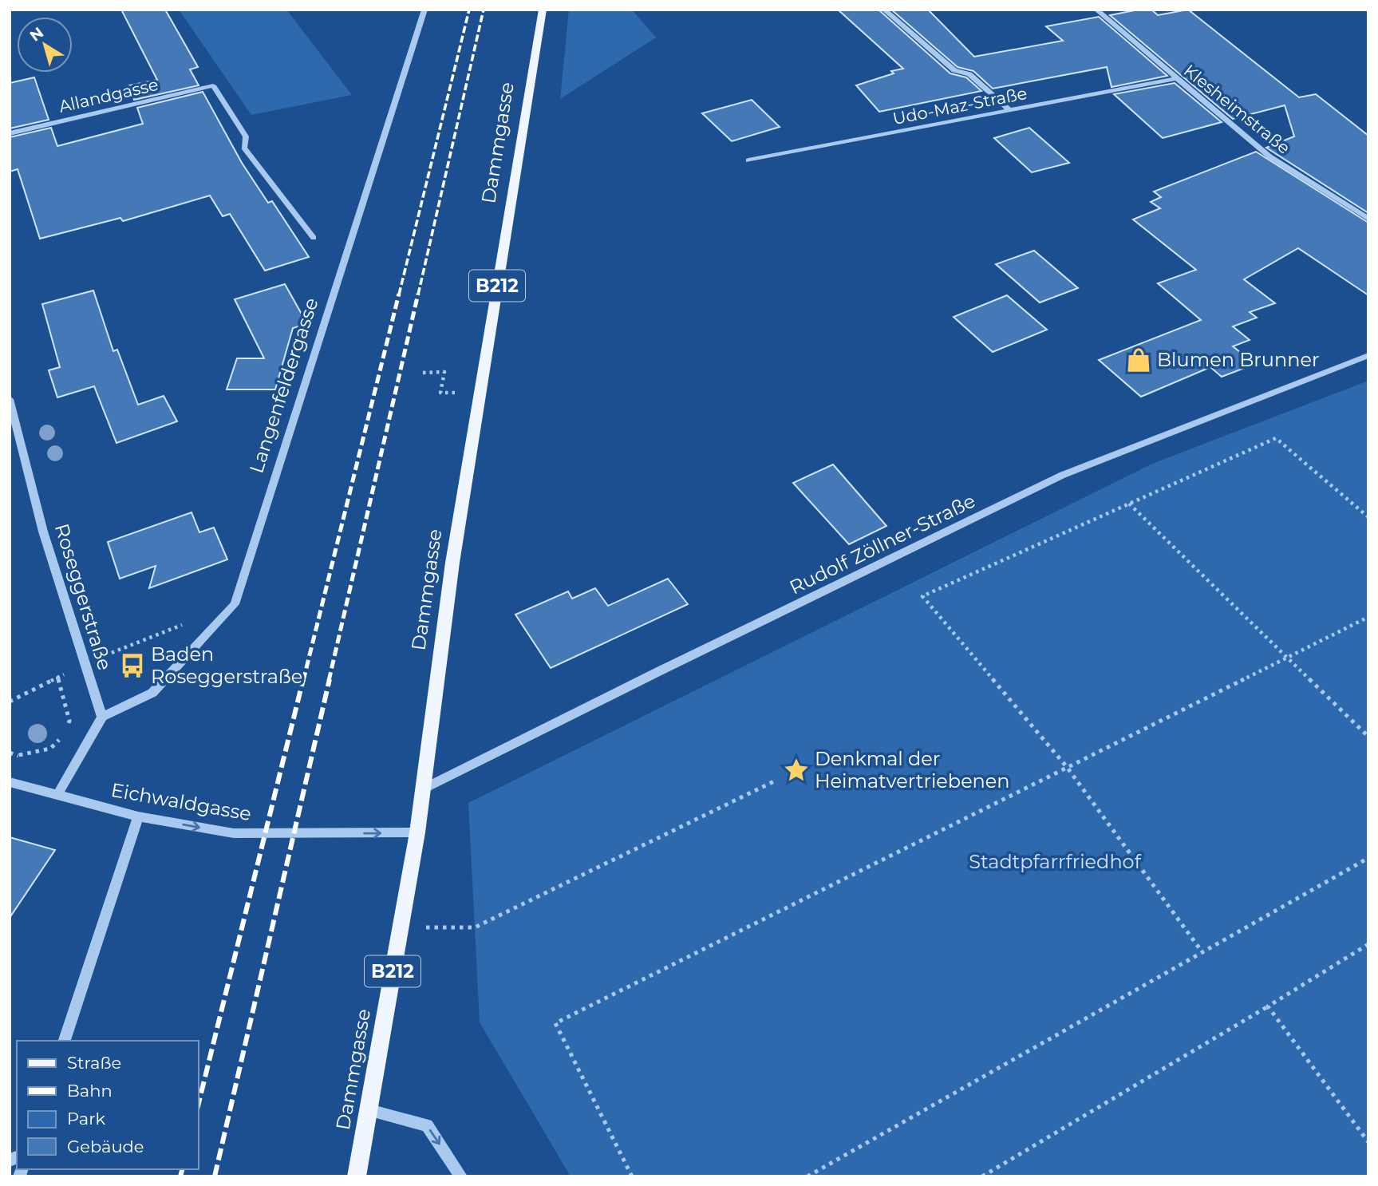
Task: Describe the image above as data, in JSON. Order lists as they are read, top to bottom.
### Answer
{
  "streets": {
    "main road": ["Dammgasse", "B212"],
    "street": [
      "Allandgasse",
      "Udo-Maz-Straße",
      "Klesheimstraße",
      "Langenfeldergasse",
      "Rudolf Zöllner-Straße",
      "Roseggerstraße",
      "Eichwaldgasse"
    ]
  },
  "crossings": [
    ["Udo-Maz-Straße", "Klesheimstraße"],
    ["Dammgasse", "Rudolf Zöllner-Straße"],
    ["Dammgasse", "Eichwaldgasse"],
    ["Langenfeldergasse", "Roseggerstraße"]
  ],
  "one_way": ["Eichwaldgasse"],
  "parks": ["Stadtpfarrfriedhof"],
  "places": {
    "shop": ["Blumen Brunner"],
    "bus stop": ["Baden Roseggerstraße"],
    "place": ["Denkmal der Heimatvertriebenen"]
  },
  "legend": [
    "Straße",
    "Bahn",
    "Park",
    "Gebäude"
  ],
  "north": "top left"
}
